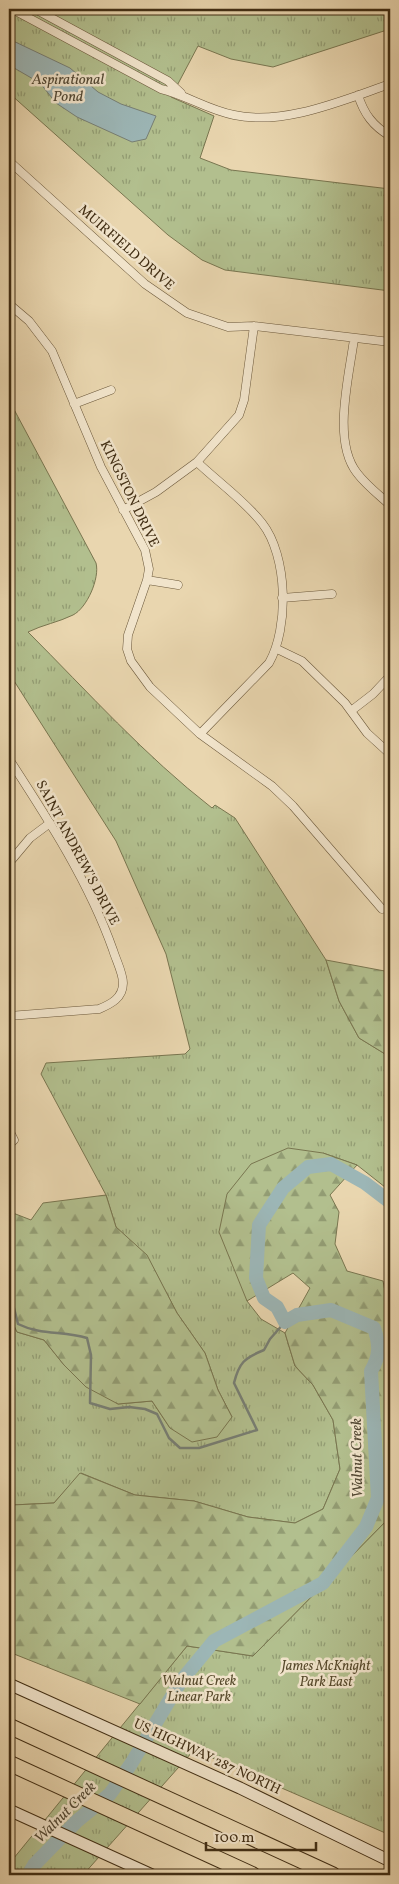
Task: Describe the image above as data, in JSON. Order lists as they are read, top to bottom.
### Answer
{
  "streets": {
    "main road": ["US HIGHWAY 287 NORTH"],
    "street": ["MUIRFIELD DRIVE", "KINGSTON DRIVE", "SAINT ANDREW'S DRIVE"]
  },
  "water": ["Aspirational Pond", "Walnut Creek"],
  "parks": ["James McKnight Park East", "Walnut Creek Linear Park"],
  "scale_bar": "100 m"
}
